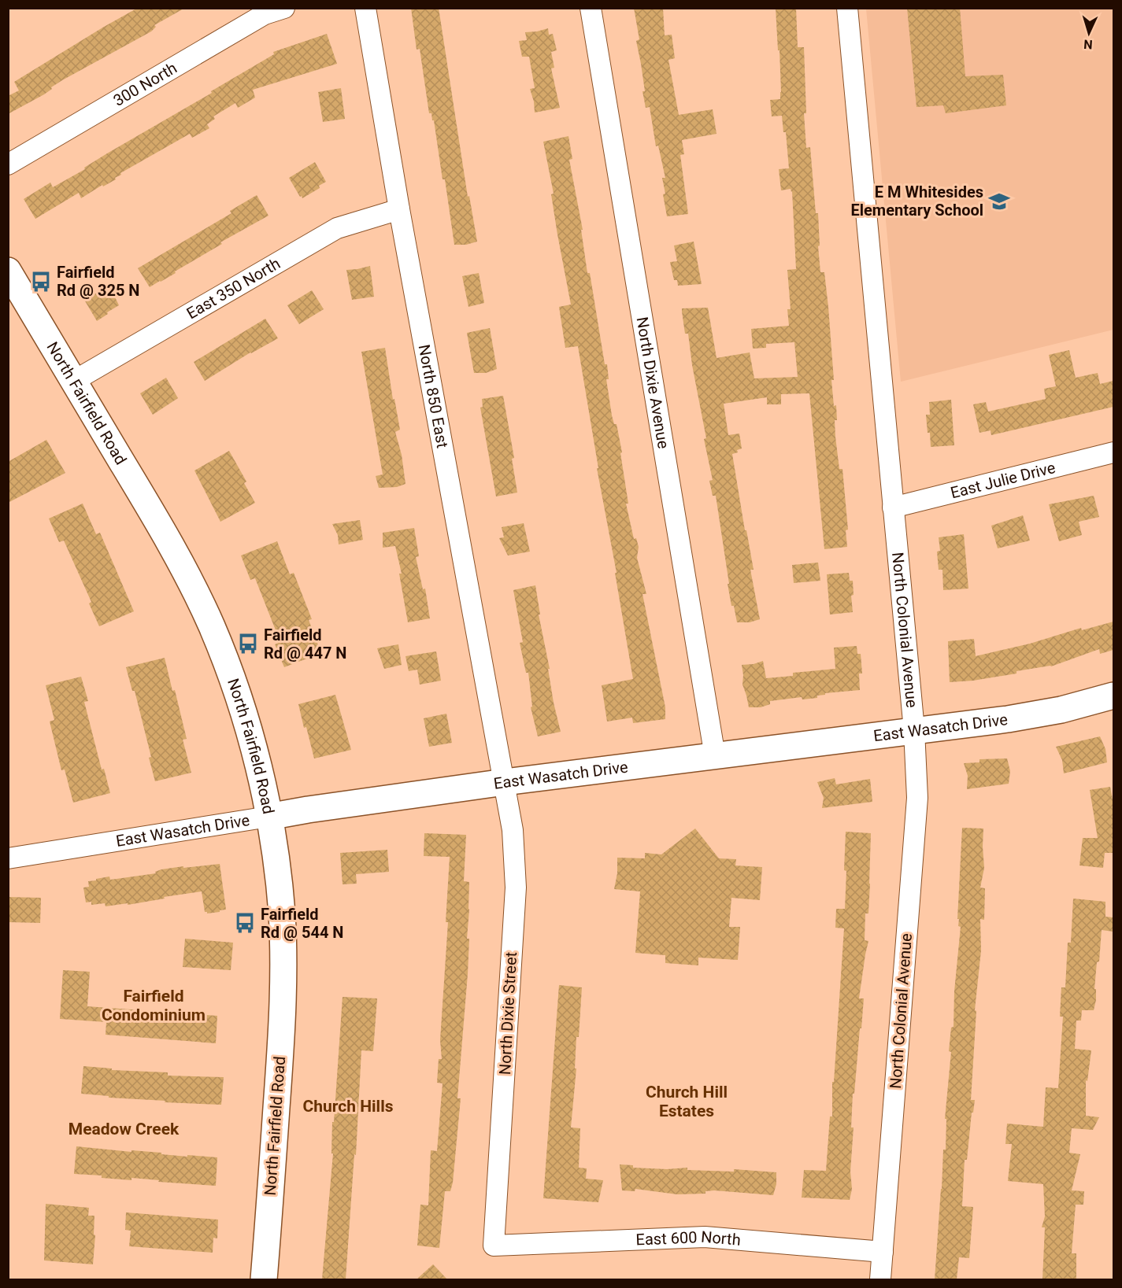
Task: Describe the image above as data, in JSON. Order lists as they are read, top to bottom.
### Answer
{
  "streets": {
    "main road": ["North Fairfield Road", "East Wasatch Drive"],
    "street": [
      "300 North",
      "East 350 North",
      "North Dixie Avenue",
      "North 850 East",
      "East Julie Drive",
      "North Colonial Avenue",
      "North Dixie Street",
      "East 600 North"
    ]
  },
  "crossings": [
    ["East 350 North", "North 850 East"],
    ["East 350 North", "North Fairfield Road"],
    ["North Dixie Avenue", "East Wasatch Drive"],
    ["North 850 East", "East Wasatch Drive"],
    ["North 850 East", "North Dixie Street"],
    ["North Fairfield Road", "East Wasatch Drive"],
    ["East Julie Drive", "North Colonial Avenue"],
    ["North Colonial Avenue", "East Wasatch Drive"],
    ["North Colonial Avenue", "East 600 North"],
    ["East Wasatch Drive", "North Dixie Street"],
    ["North Dixie Street", "East 600 North"]
  ],
  "districts": [
    "Fairfield Condominium",
    "Church Hill Estates",
    "Church Hills",
    "Meadow Creek"
  ],
  "places": {
    "school or university": ["E M Whitesides Elementary School"],
    "bus stop": ["Fairfield Rd @ 325 N", "Fairfield Rd @ 447 N", "Fairfield Rd @ 544 N"]
  },
  "north": "bottom"
}
